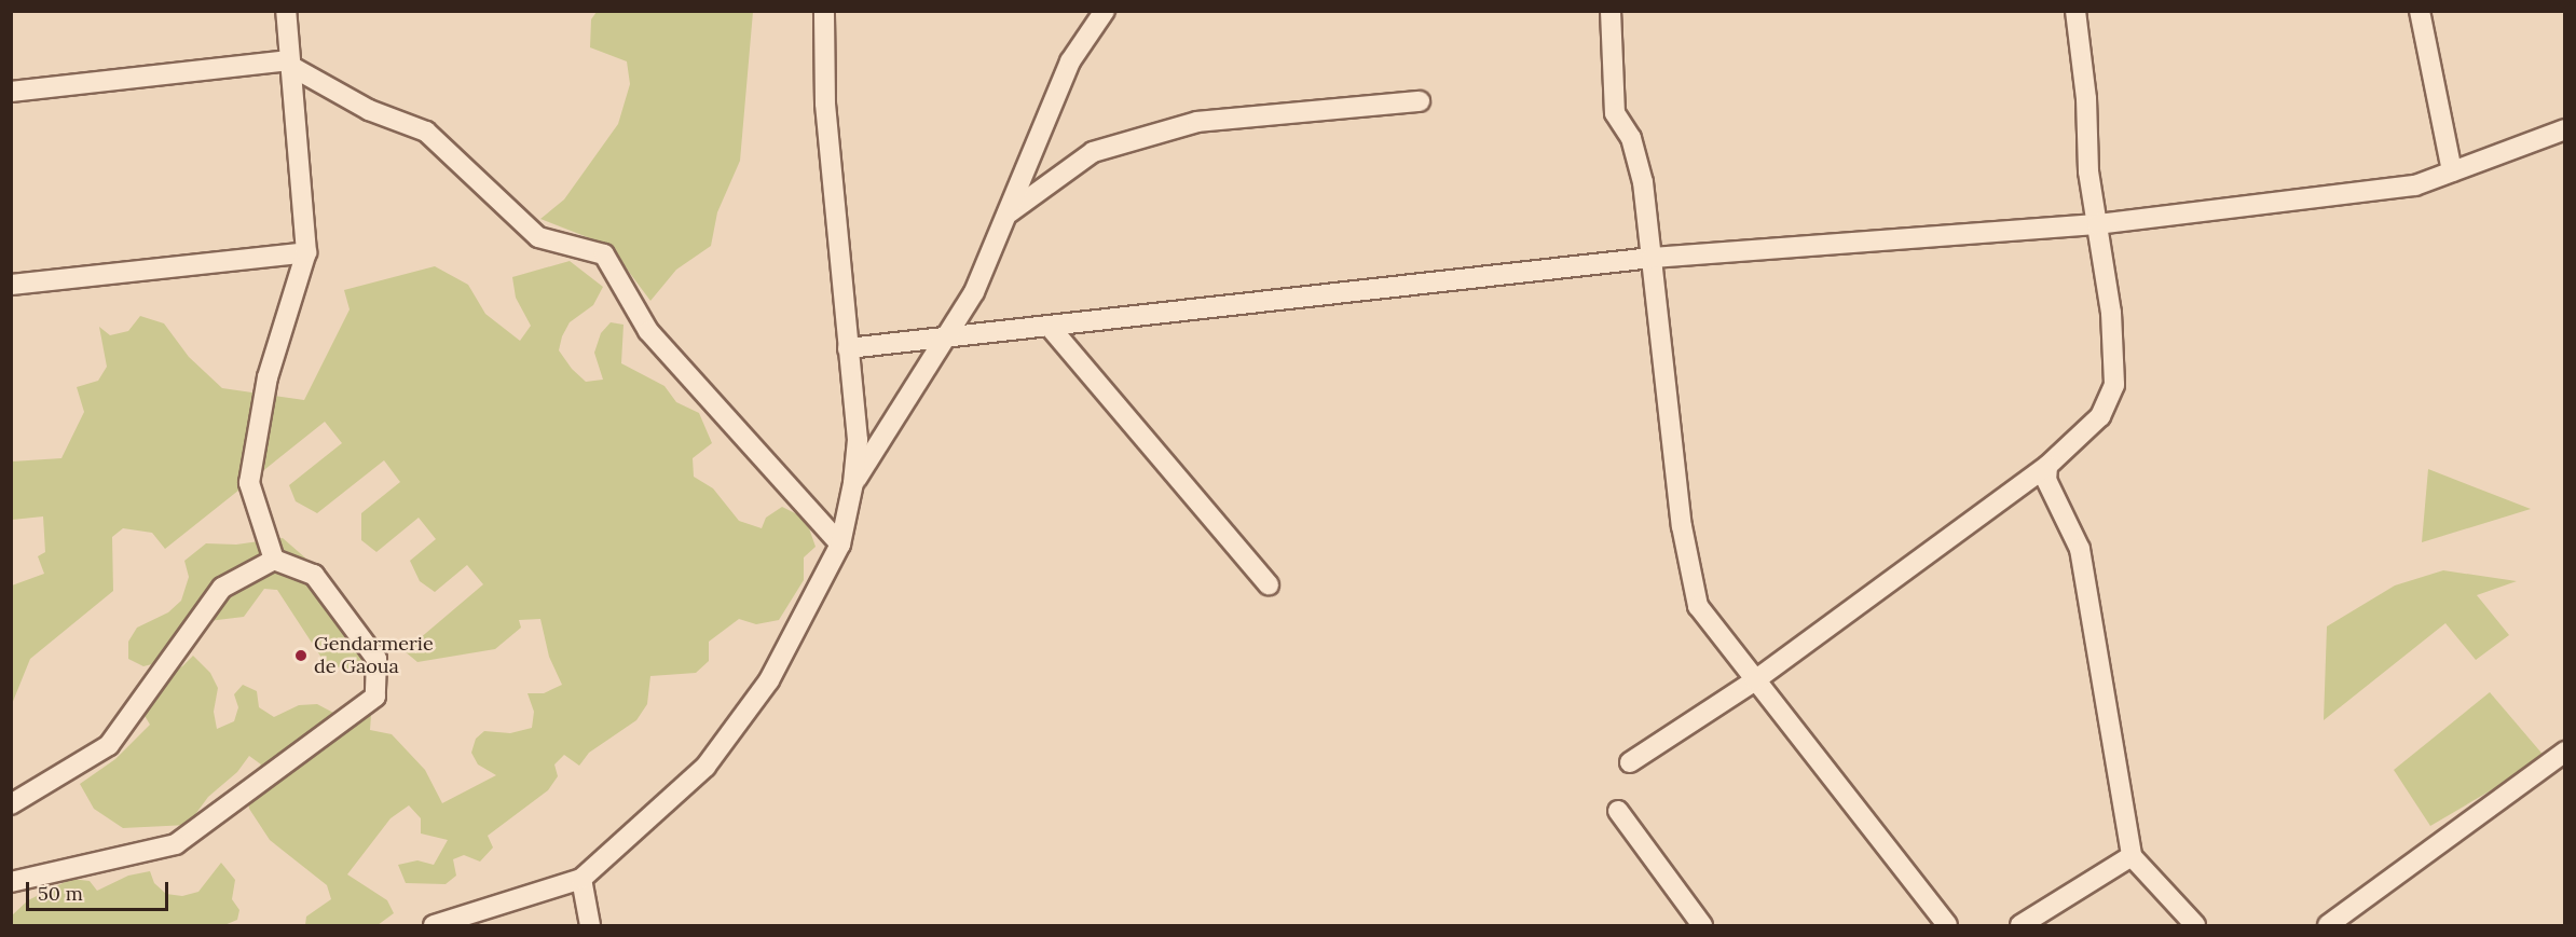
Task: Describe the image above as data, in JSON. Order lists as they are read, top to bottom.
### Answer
{
  "places": ["Gendarmerie de Gaoua"],
  "scale_bar": "50 m"
}
